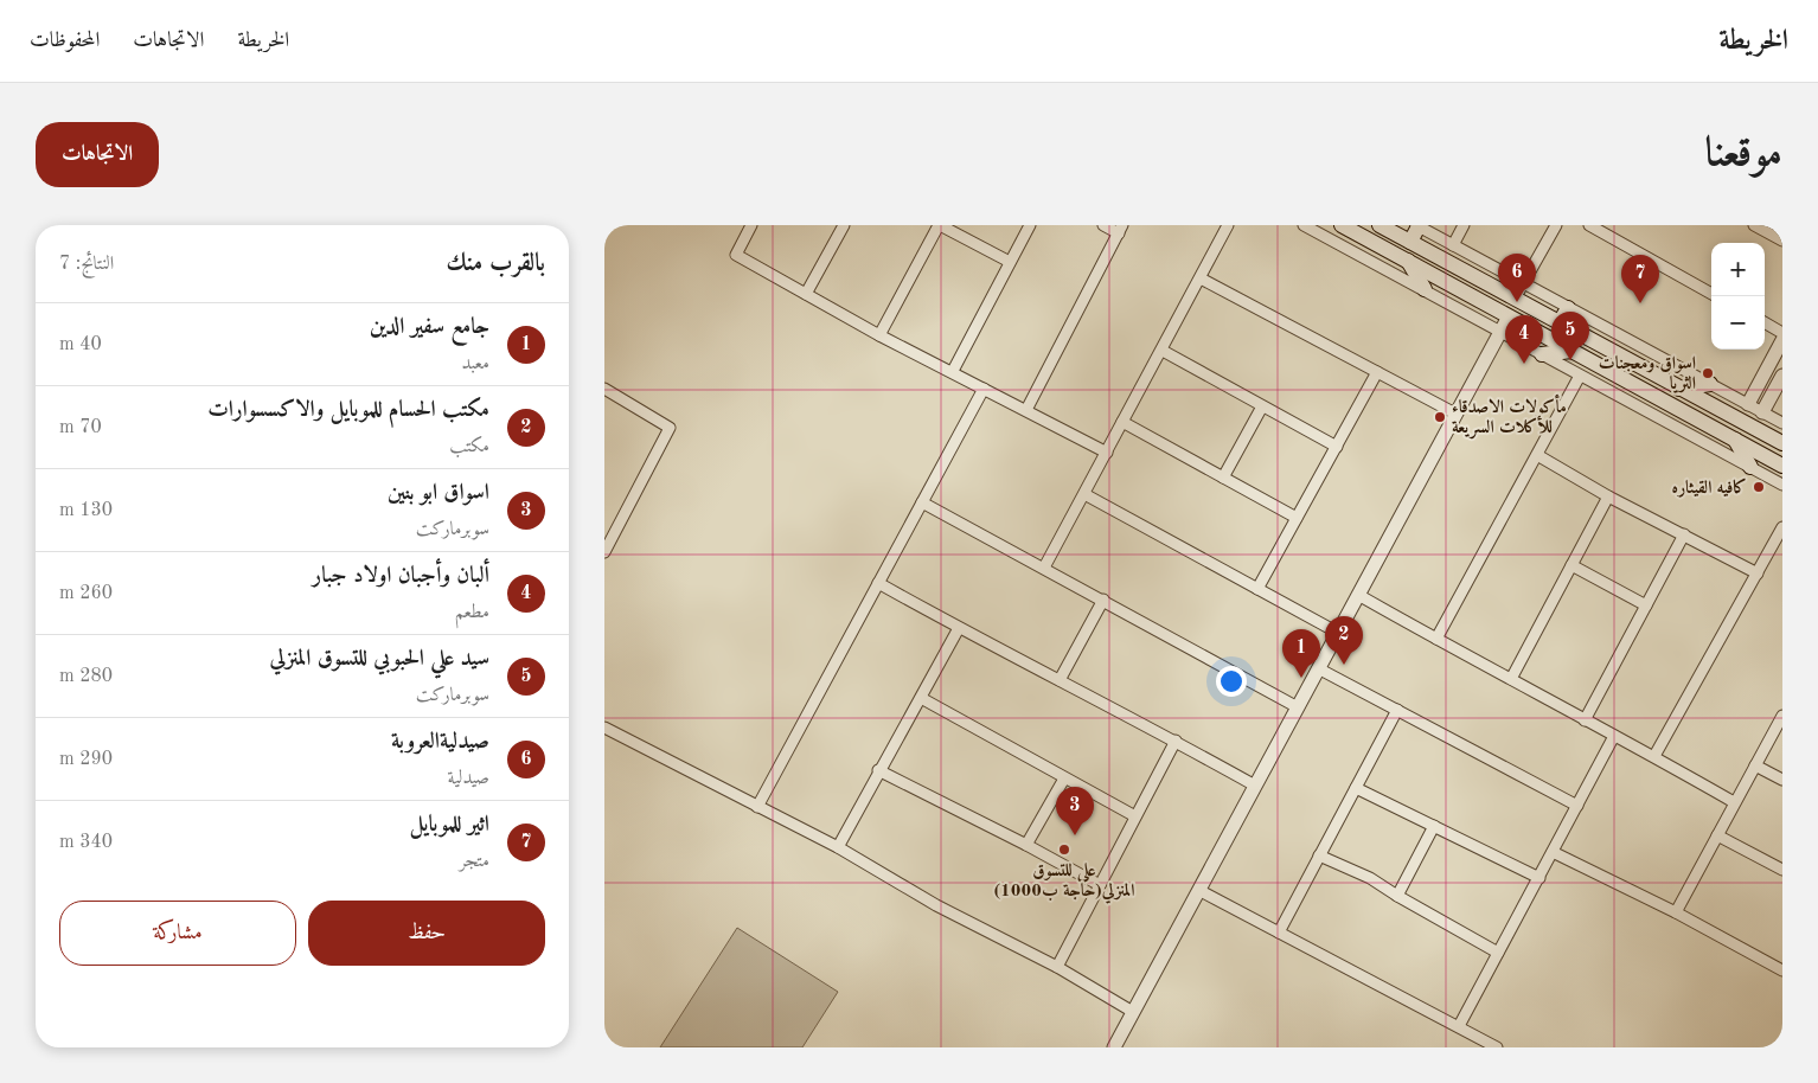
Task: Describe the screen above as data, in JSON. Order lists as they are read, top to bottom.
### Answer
{
  "places": [
    "اسواق ومعجنات الثريا",
    "مأكولات الاصدقاء للأكلات السريعة",
    "كافيه القيثاره",
    "علي للتسوق المنزلي(حاجة ب1000)"
  ],
  "page": {
    "header": "الخريطة",
    "nav": ["الخريطة", "الاتجاهات", "المحفوظات"],
    "title": "موقعنا",
    "buttons": [
      "الاتجاهات",
      ["حفظ", "مشاركة"]
    ],
    "heading": ["بالقرب منك", "النتائج: 7"],
    "map_buttons": ["+", "−"],
    "pins": [
      "6",
      "7",
      "5",
      "4",
      "2",
      "1",
      "3"
    ],
    "list": [
      {
        "mark": "1",
        "name": "جامع سفير الدين",
        "note": "معبد",
        "value": "40 m"
      },
      {
        "mark": "2",
        "name": "مكتب الحسام للموبايل والاكسسوارات",
        "note": "مكتب",
        "value": "70 m"
      },
      {
        "mark": "3",
        "name": "اسواق ابو بنين",
        "note": "سوبرماركت",
        "value": "130 m"
      },
      {
        "mark": "4",
        "name": "ألبان وأجبان اولاد جبار",
        "note": "مطعم",
        "value": "260 m"
      },
      {
        "mark": "5",
        "name": "سيد علي الحبوبي للتسوق المنزلي",
        "note": "سوبرماركت",
        "value": "280 m"
      },
      {
        "mark": "6",
        "name": "صيدليةالعروبة",
        "note": "صيدلية",
        "value": "290 m"
      },
      {
        "mark": "7",
        "name": "اثير للموبايل",
        "note": "متجر",
        "value": "340 m"
      }
    ]
  }
}
